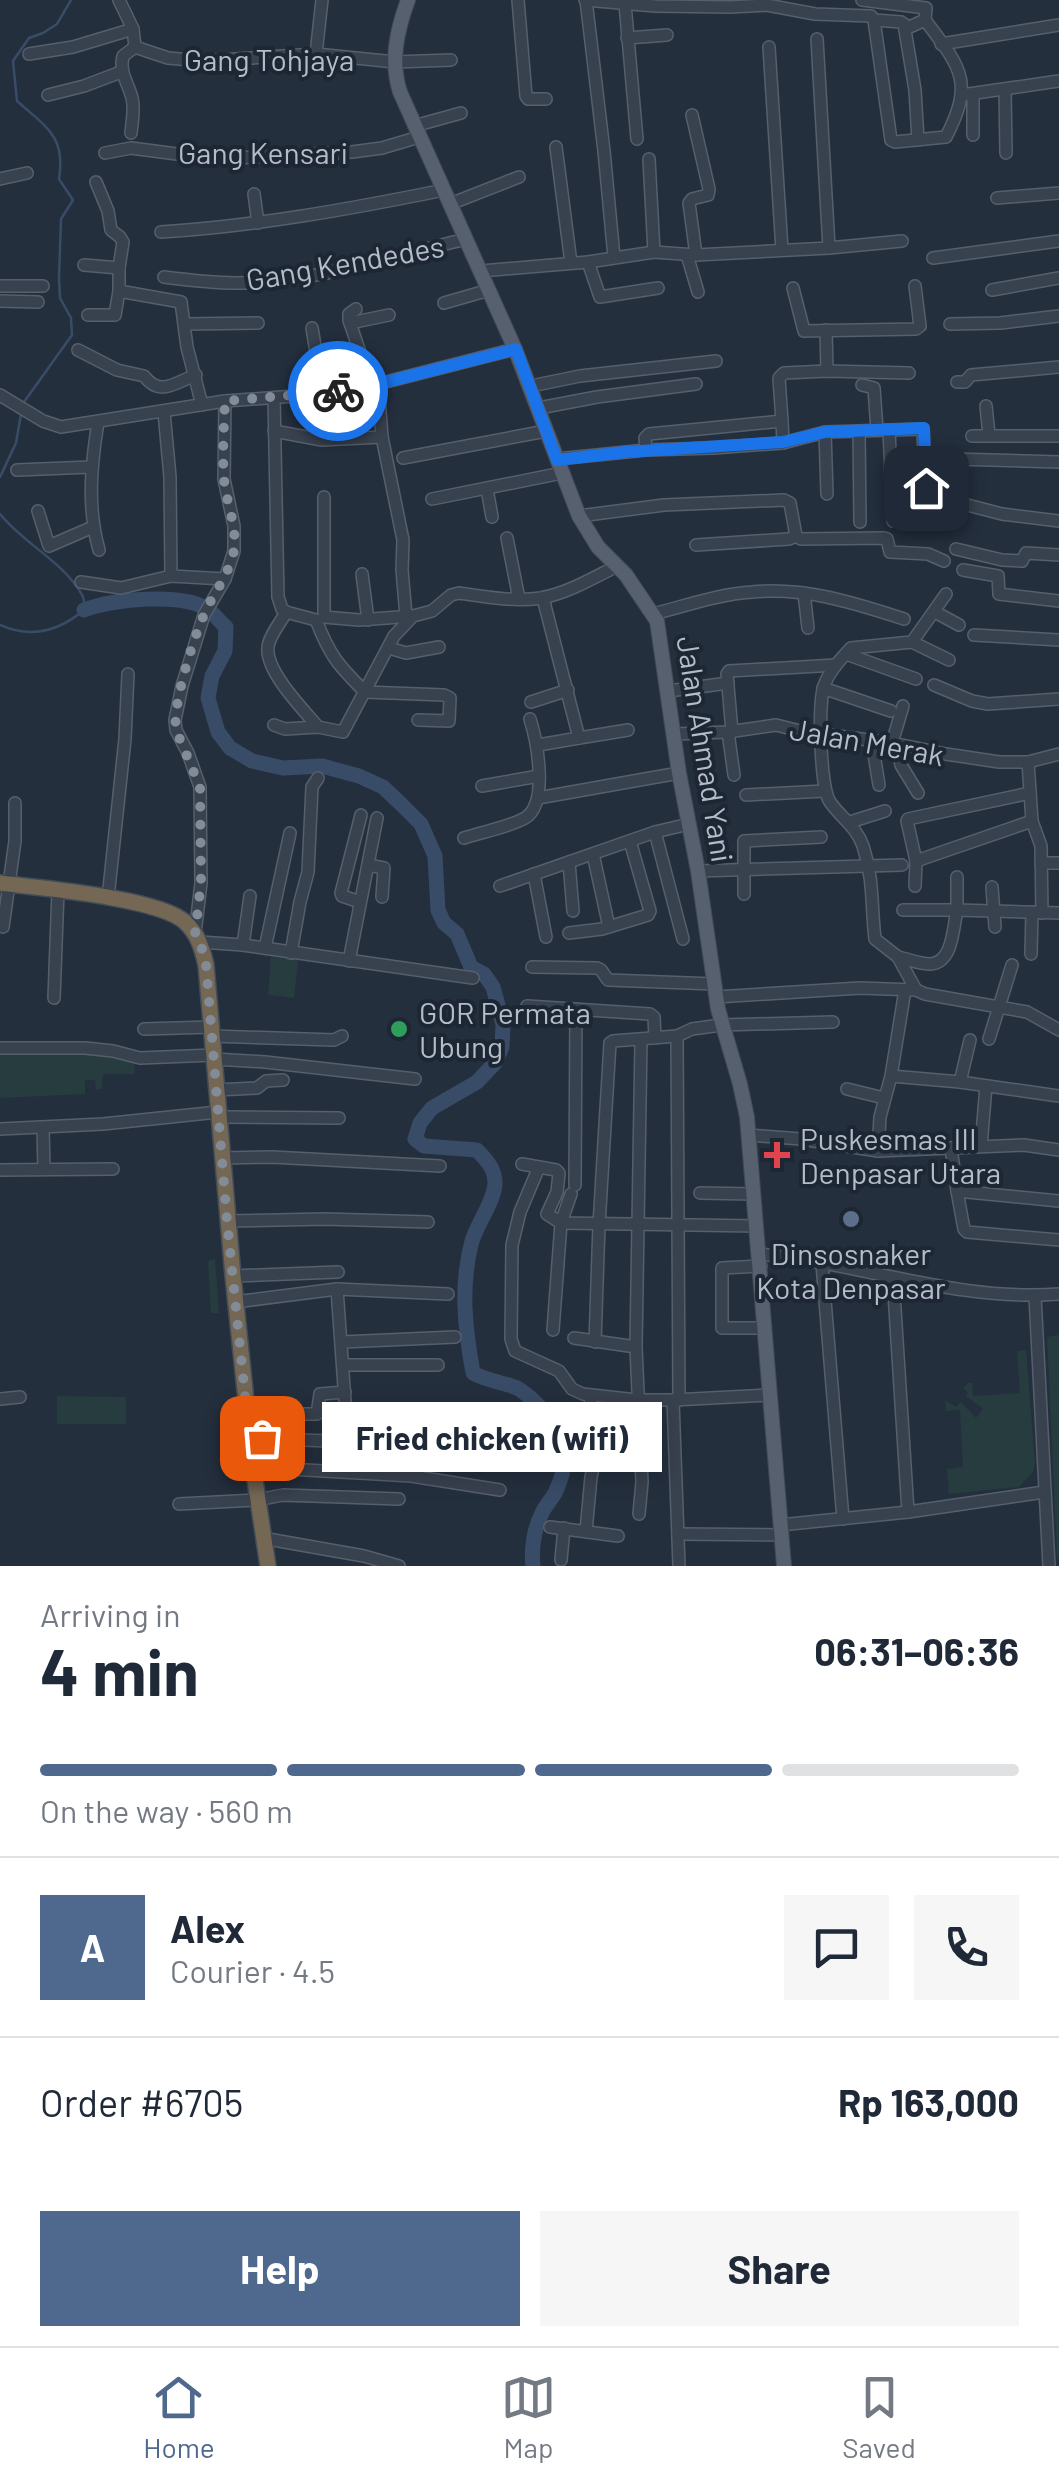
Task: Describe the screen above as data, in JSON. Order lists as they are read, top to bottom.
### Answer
{
  "streets": {
    "main road": ["Jalan Ahmad Yani"],
    "street": [
      "Gang Tohjaya",
      "Gang Kensari",
      "Gang Kendedes",
      "Jalan Merak"
    ]
  },
  "crossings": [
    ["Gang Tohjaya", "Jalan Ahmad Yani"],
    ["Gang Kensari", "Jalan Ahmad Yani"],
    ["Gang Kendedes", "Jalan Ahmad Yani"],
    ["Jalan Merak", "Jalan Ahmad Yani"]
  ],
  "places": {
    "other": ["GOR Permata Ubung", "Dinsosnaker Kota Denpasar", "Fried chicken (wifi)"],
    "health": ["Puskesmas III Denpasar Utara"]
  },
  "page": {
    "bubble": "Fried chicken (wifi)",
    "heading": ["4 min", "Arriving in", "06:31–06:36"],
    "panel": [
      "Alex",
      "Courier · 4.5",
      "Order #6705",
      "Rp 163,000"
    ],
    "bar": "On the way · 560 m",
    "round": "A",
    "buttons": ["Help", "Share"],
    "tabs": ["Home", "Map", "Saved"]
  }
}
